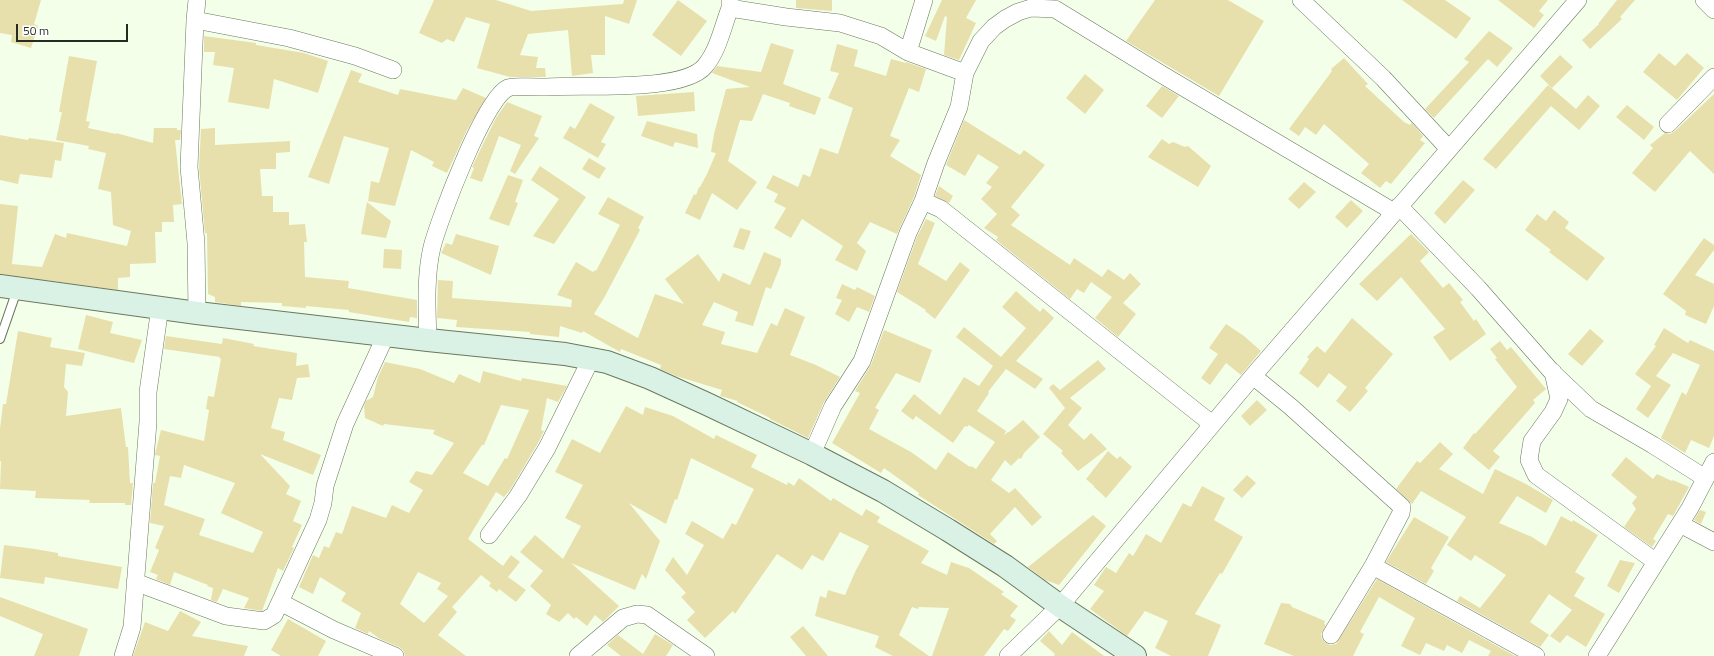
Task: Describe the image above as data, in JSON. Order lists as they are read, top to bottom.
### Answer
{
  "scale_bar": "50 m"
}
